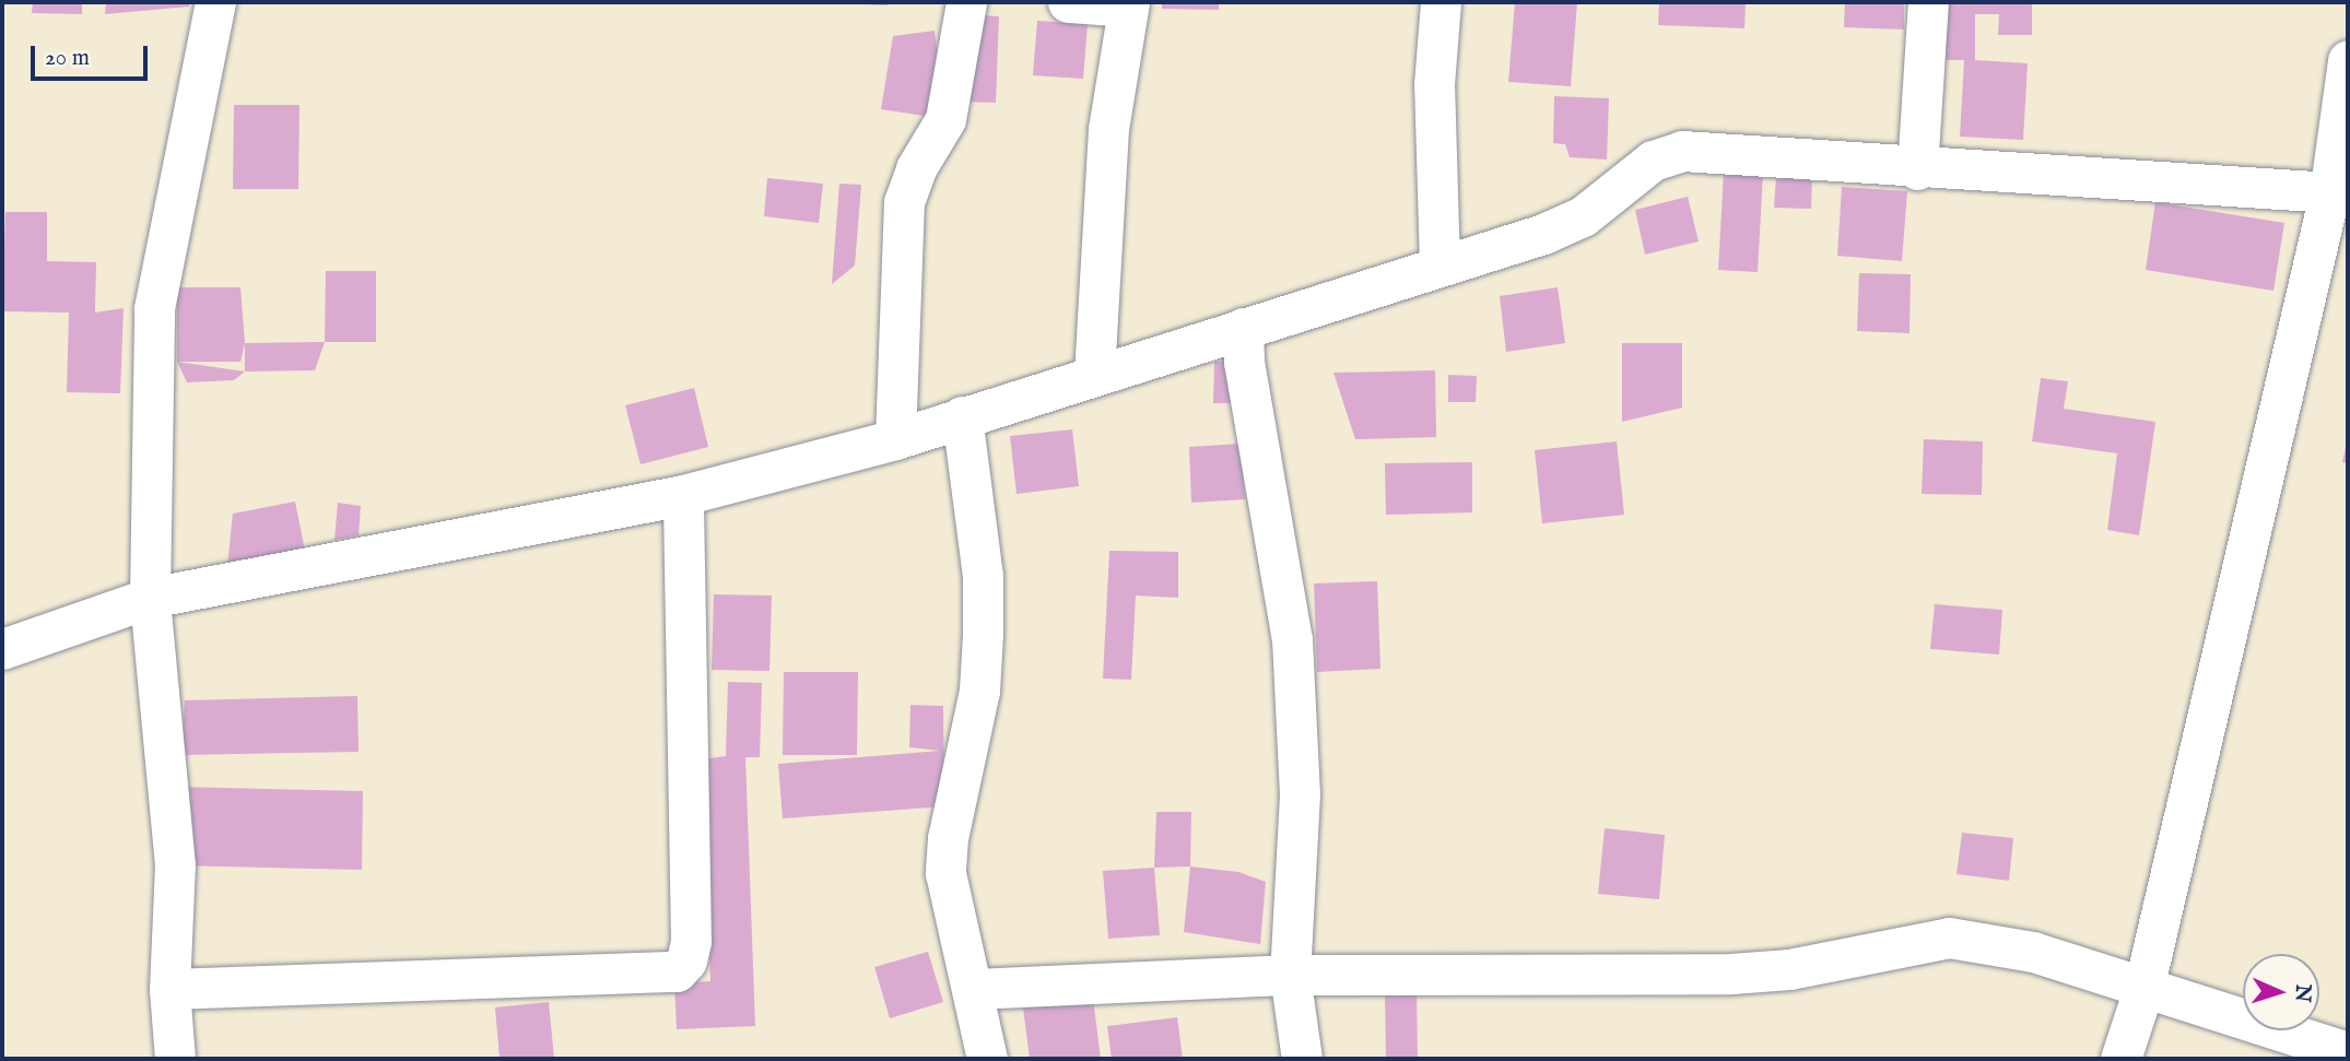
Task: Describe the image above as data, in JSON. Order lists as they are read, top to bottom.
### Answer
{
  "scale_bar": "20 m",
  "north": "right"
}
